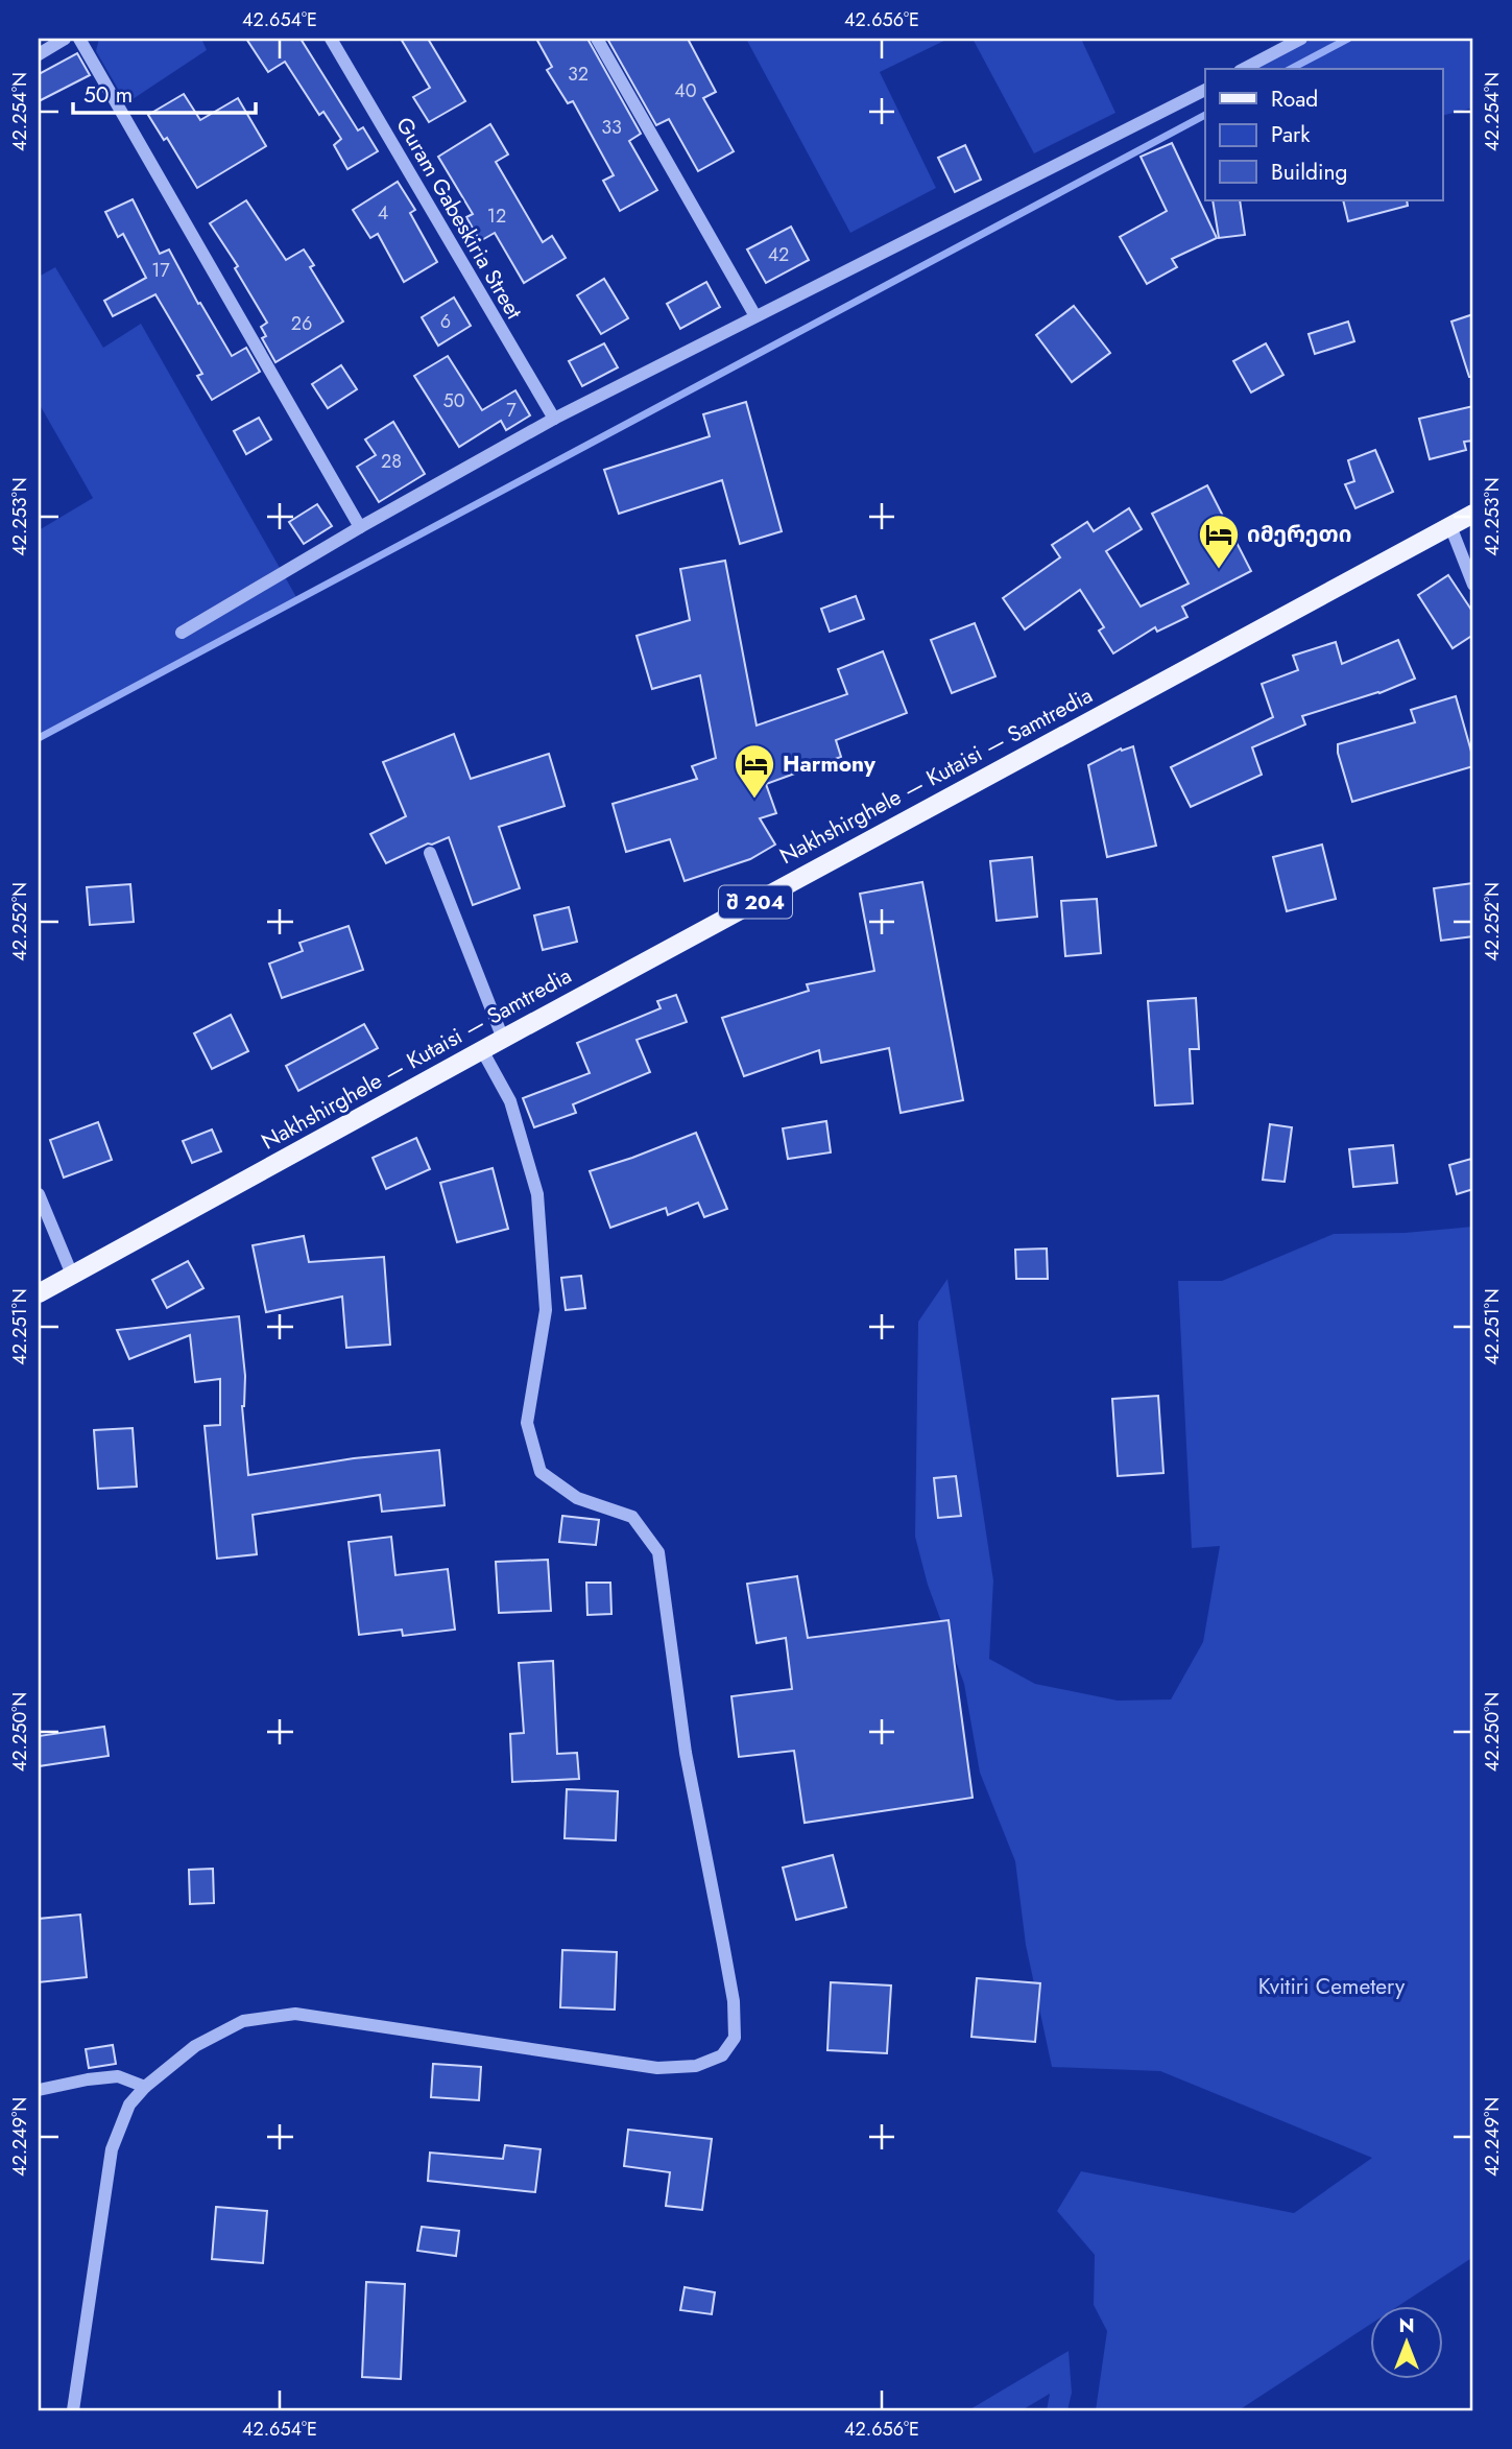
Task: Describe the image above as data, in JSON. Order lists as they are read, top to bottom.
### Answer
{
  "streets": {
    "main road": ["Nakhshirghele — Kutaisi — Samtredia", "შ 204"],
    "street": ["Guram Gabeskiria Street"]
  },
  "parks": ["Kvitiri Cemetery"],
  "places": {
    "hotel": ["იმერეთი", "Harmony"]
  },
  "house_numbers": [
    "32",
    "40",
    "33",
    "4",
    "12",
    "42",
    "17",
    "6",
    "26",
    "50",
    "7",
    "28"
  ],
  "legend": ["Road", "Park", "Building"],
  "scale_bar": "50 m",
  "north": "top",
  "coordinates": [
    "42.654°E",
    "42.656°E",
    "42.254°N",
    "42.253°N",
    "42.252°N",
    "42.251°N",
    "42.250°N",
    "42.249°N"
  ]
}
